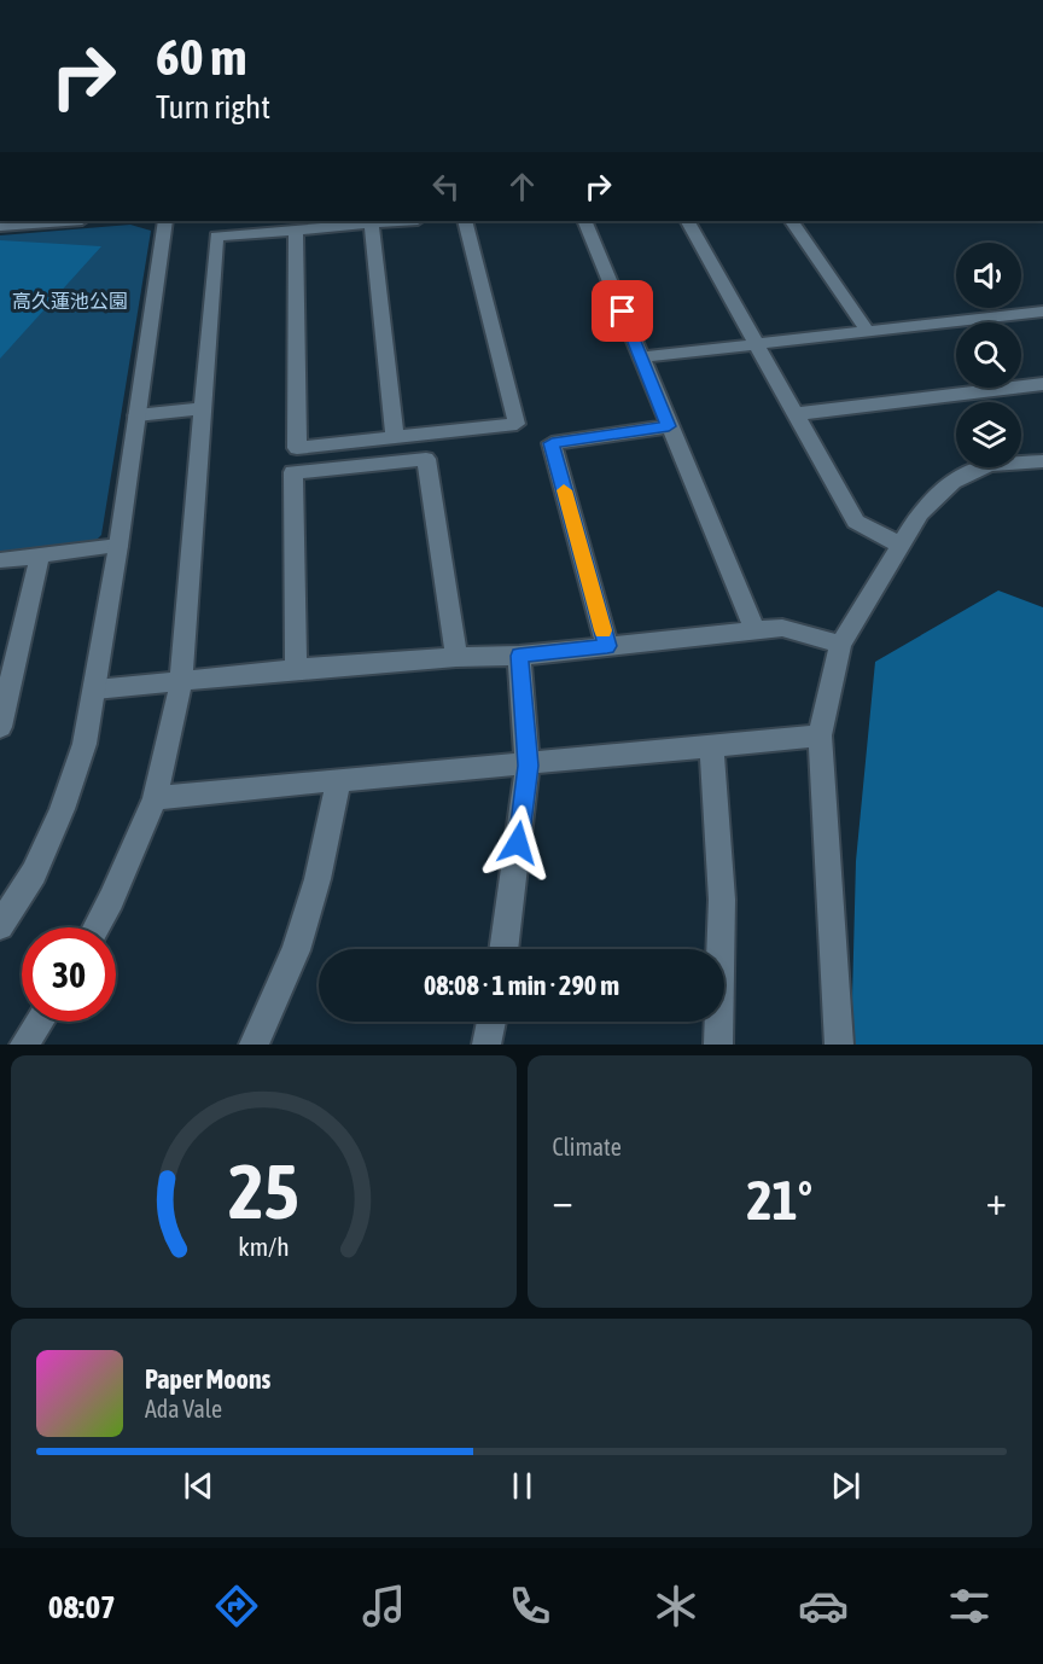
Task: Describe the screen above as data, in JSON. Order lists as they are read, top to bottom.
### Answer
{
  "parks": ["高久蓮池公園"],
  "page": {
    "turn": ["60 m", "Turn right"],
    "limit": "30",
    "trip": "08:08 · 1 min · 290 m",
    "tile": "Climate",
    "heat": ["−", "21°", "+"],
    "song": ["Paper Moons", "Ada Vale"],
    "tabs": "08:07",
    "gauge": ["25", "km/h"]
  }
}
